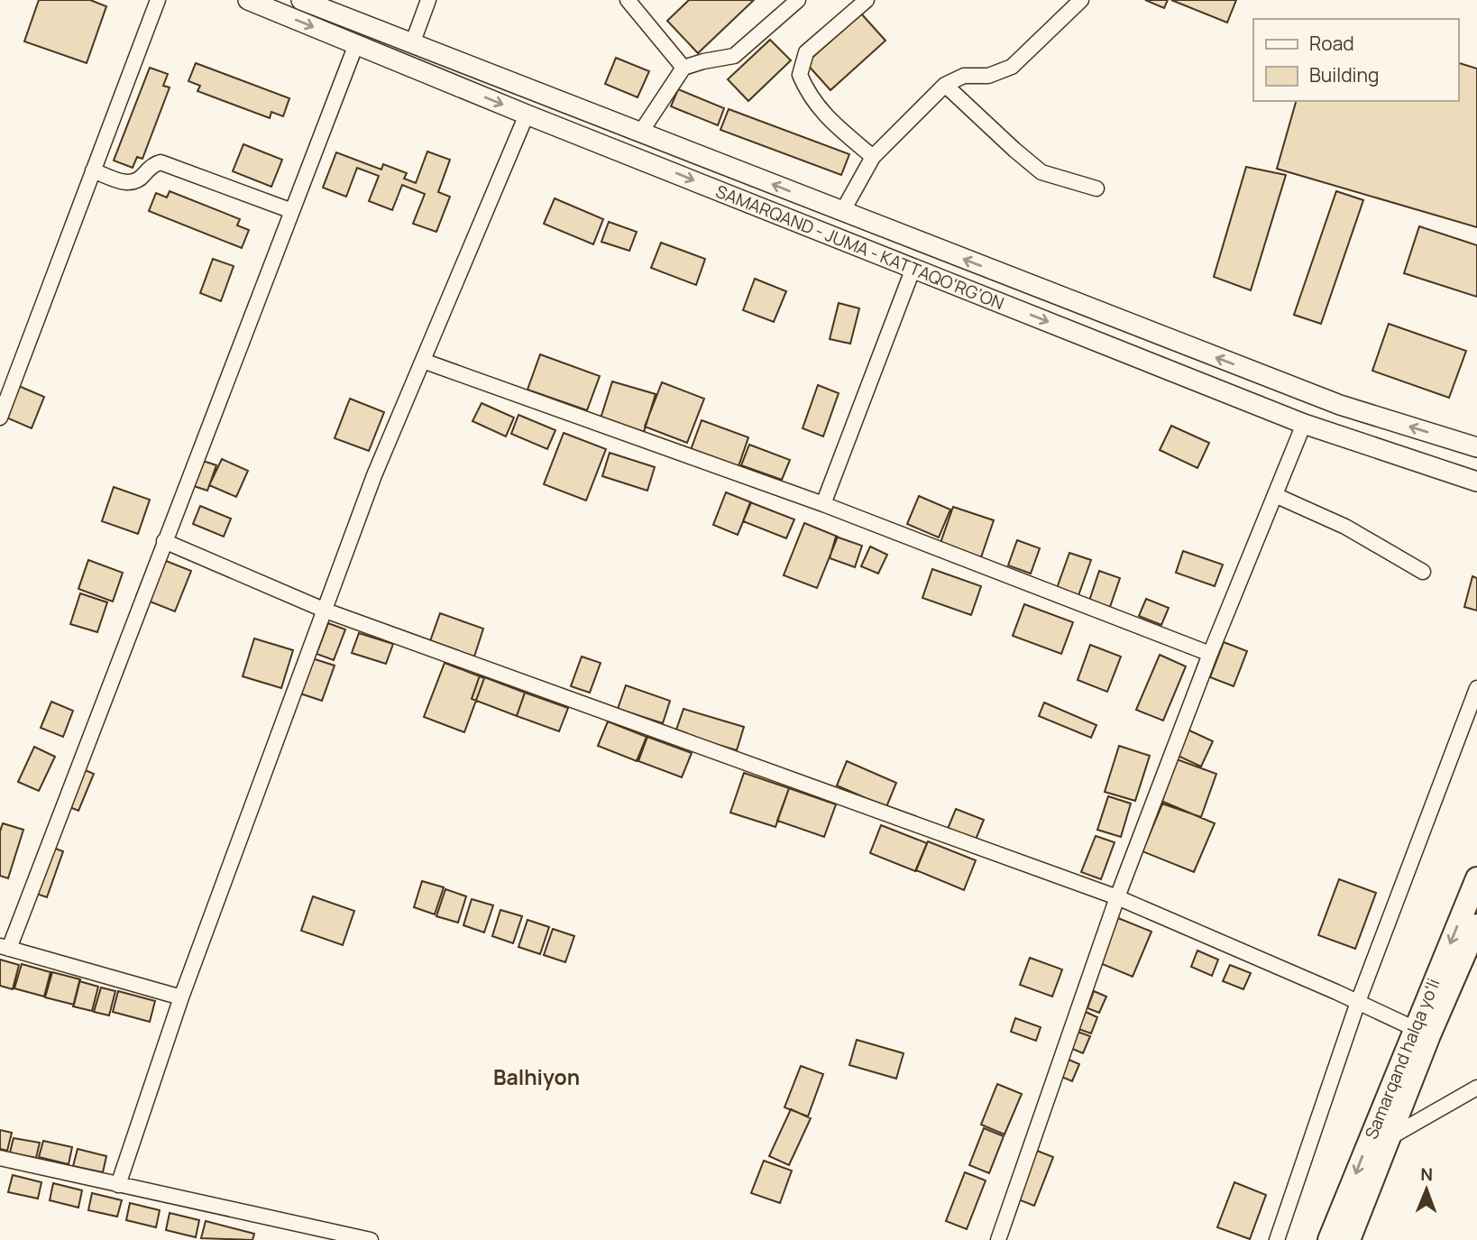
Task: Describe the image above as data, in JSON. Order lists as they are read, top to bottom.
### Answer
{
  "streets": {
    "highway": ["Samarqand halqa yoʻli"],
    "main road": ["SAMARQAND - JUMA - KATTAQO‘RG‘ON"]
  },
  "districts": ["Balhiyon"],
  "legend": ["Road", "Building"],
  "north": "top"
}
